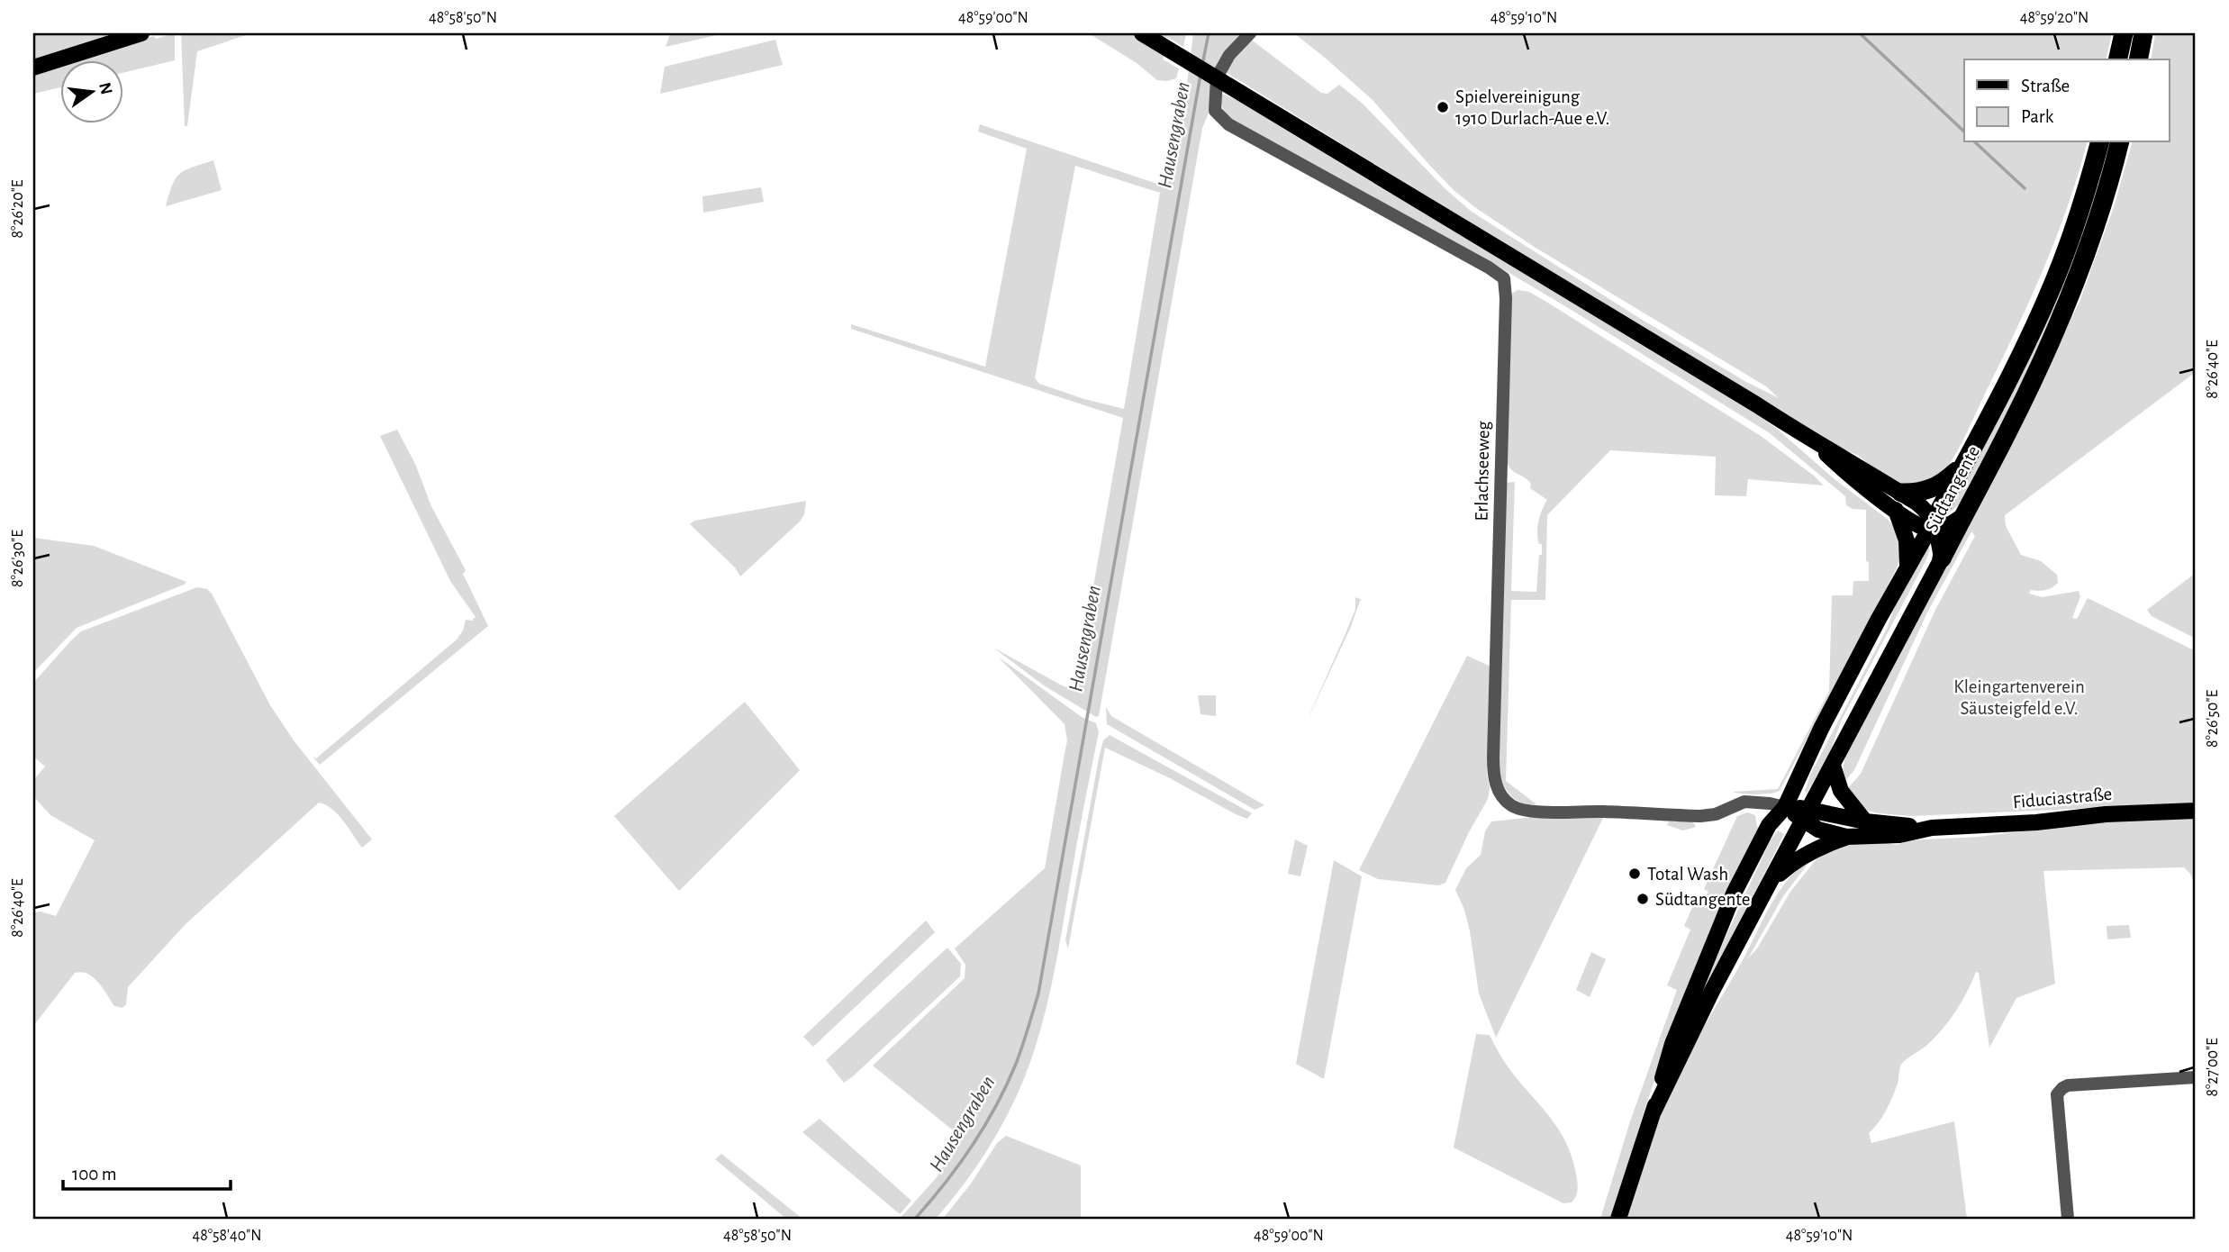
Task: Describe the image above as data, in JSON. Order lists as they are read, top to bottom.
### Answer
{
  "streets": {
    "highway": ["Südtangente"],
    "main road": ["Fiduciastraße"],
    "street": ["Erlachseeweg"]
  },
  "crossings": [
    ["Erlachseeweg", "Südtangente"],
    ["Erlachseeweg", "Fiduciastraße"],
    ["Südtangente", "Fiduciastraße"]
  ],
  "water": ["Hausengraben"],
  "parks": ["Kleingartenverein Säusteigfeld e.V."],
  "places": ["Spielvereinigung 1910 Durlach-Aue e.V.", "Total Wash", "Südtangente"],
  "legend": ["Straße", "Park"],
  "scale_bar": "100 m",
  "north": "right",
  "coordinates": [
    "48°58'50\"N",
    "48°59'00\"N",
    "48°59'10\"N",
    "48°59'20\"N",
    "8°26'20\"E",
    "8°26'40\"E",
    "8°26'30\"E",
    "8°26'50\"E",
    "8°27'00\"E",
    "48°58'40\"N"
  ]
}
